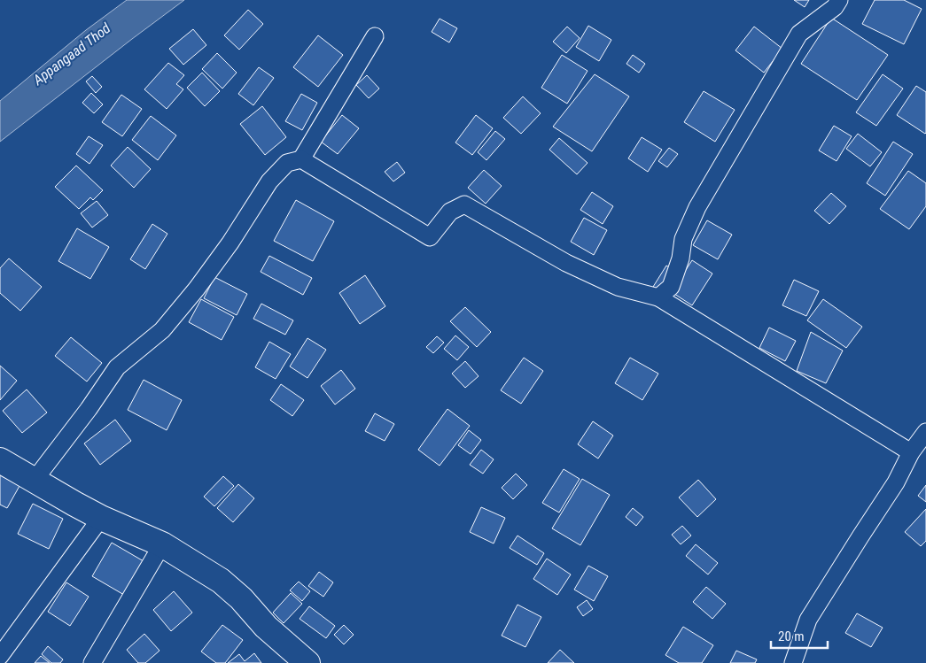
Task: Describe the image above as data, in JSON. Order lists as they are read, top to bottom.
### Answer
{
  "water": ["Appangaad Thod"],
  "scale_bar": "20 m"
}
